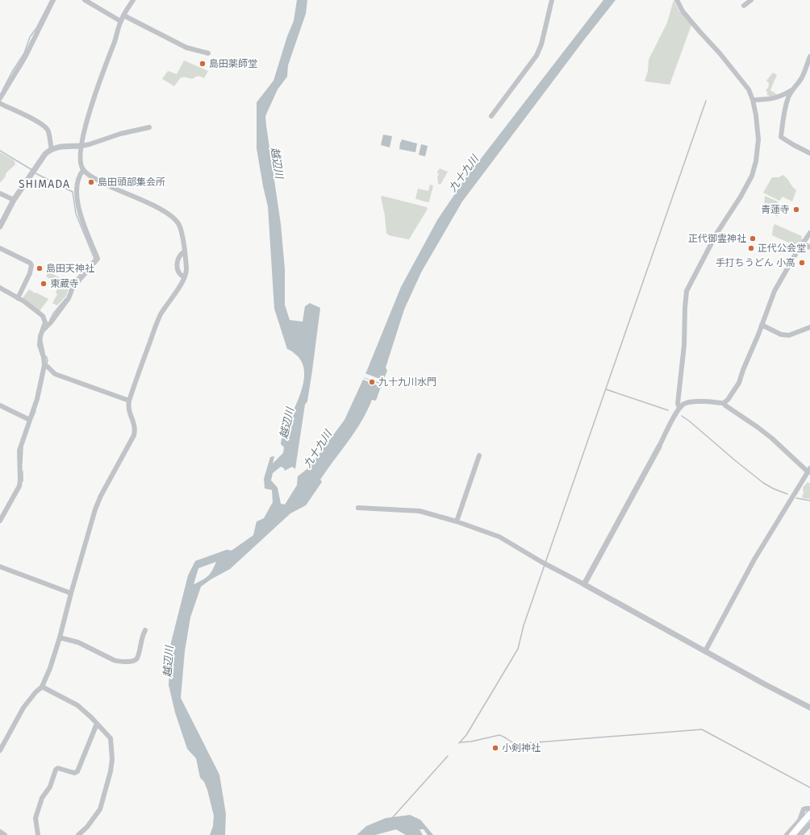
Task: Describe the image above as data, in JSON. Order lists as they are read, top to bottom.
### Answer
{
  "districts": ["SHIMADA"],
  "water": ["越辺川", "九十九川"],
  "places": [
    "島田薬師堂",
    "島田頭部集会所",
    "青蓮寺",
    "正代御霊神社",
    "正代公会堂",
    "手打ちうどん 小高",
    "島田天神社",
    "東蔵寺",
    "九十九川水門",
    "小剣神社"
  ]
}
